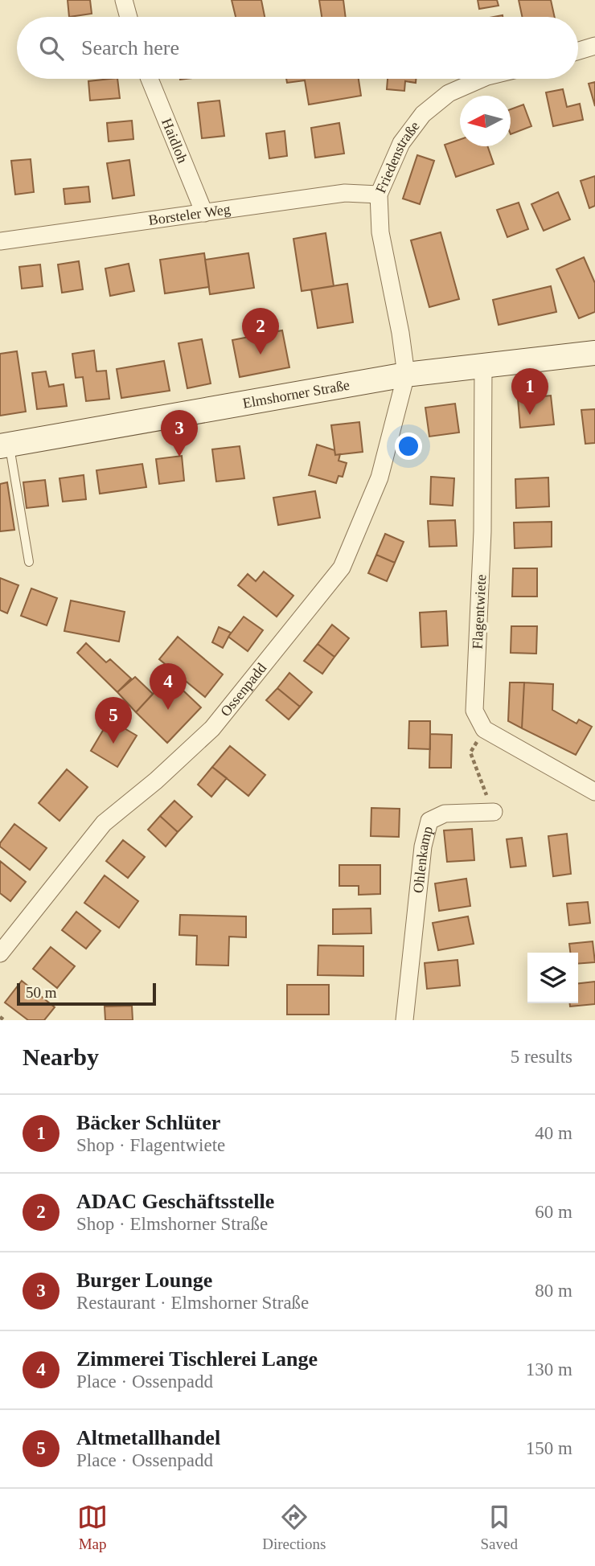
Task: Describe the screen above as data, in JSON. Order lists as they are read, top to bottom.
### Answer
{
  "streets": {
    "main road": ["Elmshorner Straße"],
    "street": [
      "Haidloh",
      "Friedenstraße",
      "Borsteler Weg",
      "Flagentwiete",
      "Ossenpadd",
      "Ohlenkamp"
    ]
  },
  "crossings": [
    ["Haidloh", "Borsteler Weg"],
    ["Friedenstraße", "Borsteler Weg"],
    ["Friedenstraße", "Elmshorner Straße"],
    ["Friedenstraße", "Ossenpadd"],
    ["Elmshorner Straße", "Flagentwiete"],
    ["Elmshorner Straße", "Ossenpadd"]
  ],
  "scale_bar": "50 m",
  "north": "left",
  "page": {
    "search": "Search here",
    "pins": [
      "2",
      "1",
      "3",
      "4",
      "5"
    ],
    "scale": "50 m",
    "heading": ["Nearby", "5 results"],
    "list": [
      {
        "mark": "1",
        "name": "Bäcker Schlüter",
        "note": "Shop · Flagentwiete",
        "value": "40 m"
      },
      {
        "mark": "2",
        "name": "ADAC Geschäftsstelle",
        "note": "Shop · Elmshorner Straße",
        "value": "60 m"
      },
      {
        "mark": "3",
        "name": "Burger Lounge",
        "note": "Restaurant · Elmshorner Straße",
        "value": "80 m"
      },
      {
        "mark": "4",
        "name": "Zimmerei Tischlerei Lange",
        "note": "Place · Ossenpadd",
        "value": "130 m"
      },
      {
        "mark": "5",
        "name": "Altmetallhandel",
        "note": "Place · Ossenpadd",
        "value": "150 m"
      }
    ],
    "nav": ["Map", "Directions", "Saved"]
  }
}
